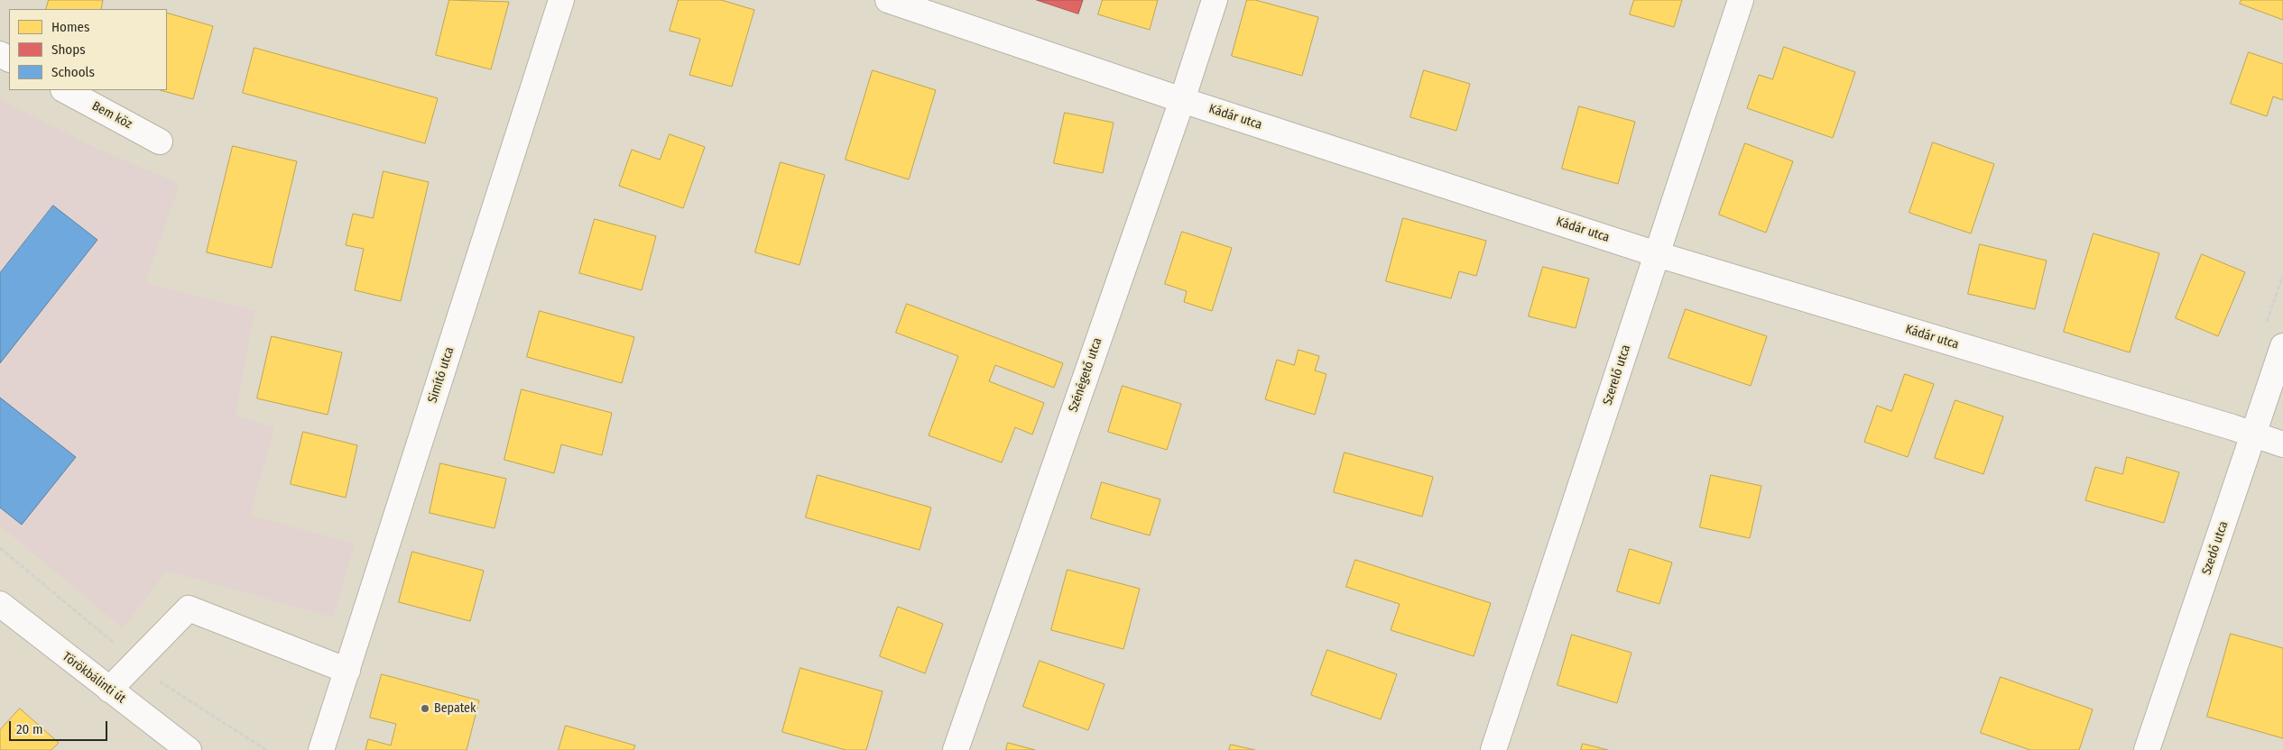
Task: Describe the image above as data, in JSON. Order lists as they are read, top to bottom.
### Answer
{
  "streets": {
    "street": [
      "Bem köz",
      "Kádár utca",
      "Simító utca",
      "Szénégető utca",
      "Szerelő utca",
      "Szedő utca",
      "Törökbálinti út"
    ]
  },
  "crossings": [
    ["Kádár utca", "Szénégető utca"],
    ["Kádár utca", "Szerelő utca"],
    ["Kádár utca", "Szedő utca"]
  ],
  "places": ["Bepatek"],
  "legend": ["Homes", "Shops", "Schools"],
  "scale_bar": "20 m"
}
